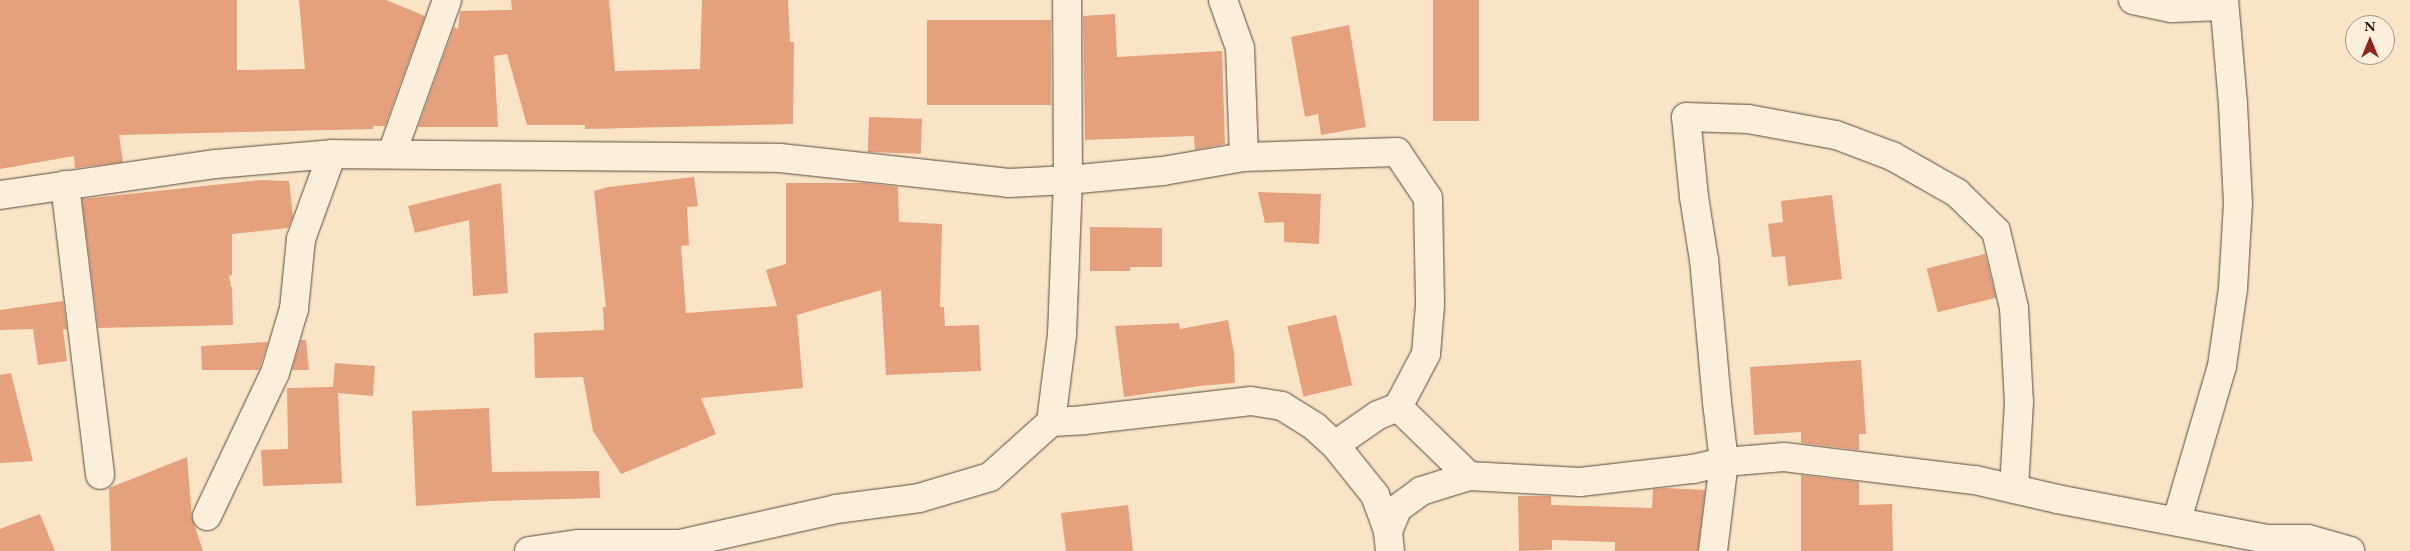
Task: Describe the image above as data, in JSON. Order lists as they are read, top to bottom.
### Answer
{
  "north": "top"
}
